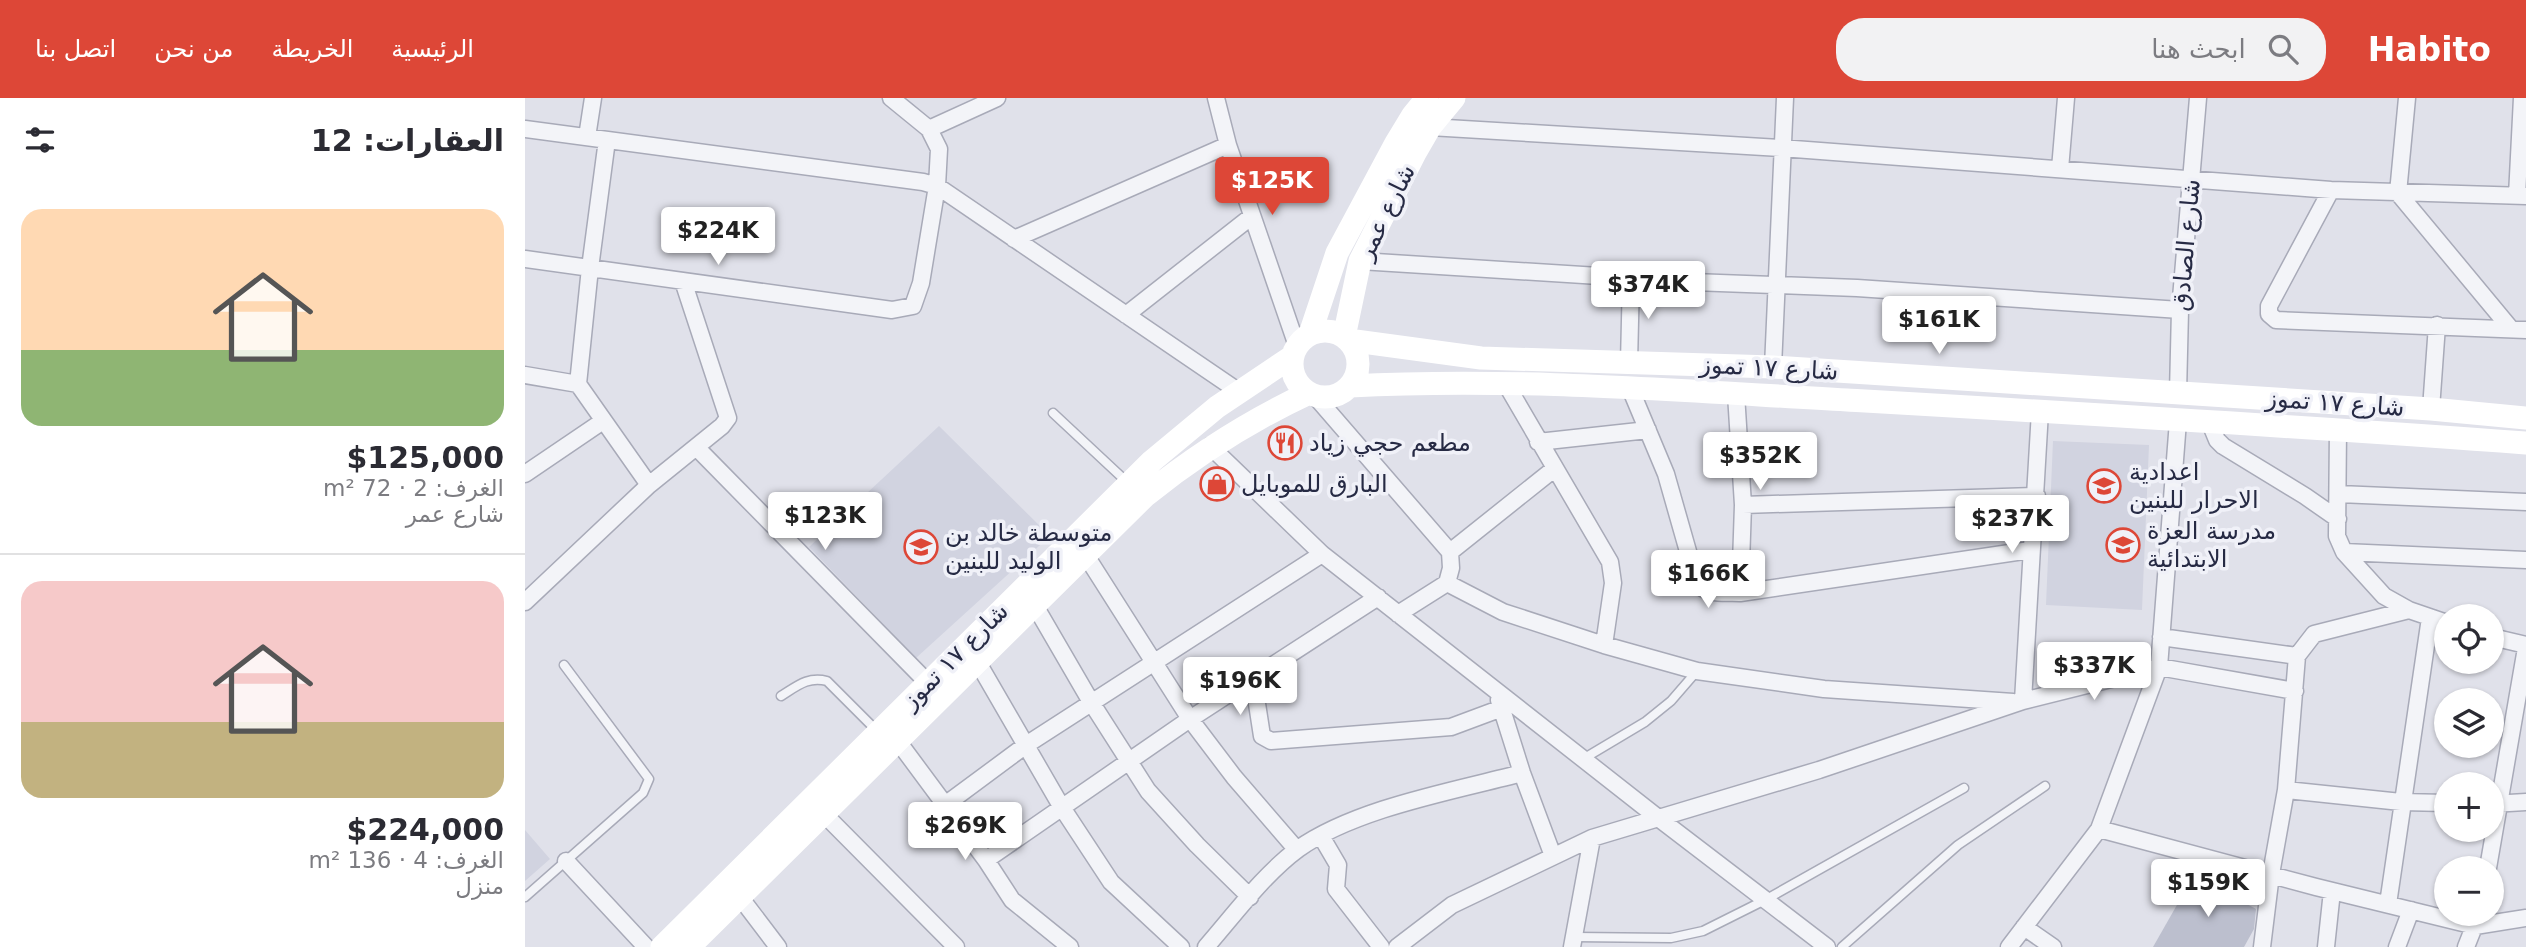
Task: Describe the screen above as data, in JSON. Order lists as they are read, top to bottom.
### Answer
{
  "streets": {
    "main road": ["شارع عمر", "شارع ١٧ تموز"],
    "street": ["شارع الصادق"]
  },
  "crossings": [
    ["شارع عمر", "شارع ١٧ تموز"],
    ["شارع الصادق", "شارع ١٧ تموز"]
  ],
  "places": {
    "restaurant": ["مطعم حجي زياد"],
    "shop": ["البارق للموبايل"],
    "school or university": ["اعدادية الاحرار للبنين", "مدرسة العزة الابتدائية", "متوسطة خالد بن الوليد للبنين"]
  },
  "page": {
    "header": "Habito",
    "search": "ابحث هنا",
    "nav": [
      "الرئيسية",
      "الخريطة",
      "من نحن",
      "اتصل بنا"
    ],
    "heading": "العقارات: 12",
    "price": [
      "$125K",
      "$224K",
      "$374K",
      "$161K",
      "$352K",
      "$123K",
      "$237K",
      "$166K",
      "$337K",
      "$196K",
      "$269K",
      "$159K"
    ],
    "list": [
      {
        "name": "$125,000",
        "note": "الغرف: 2 · 72 m² · شارع عمر"
      },
      {
        "name": "$224,000",
        "note": "الغرف: 4 · 136 m² · منزل"
      }
    ],
    "map_buttons": ["+", "−"]
  }
}
